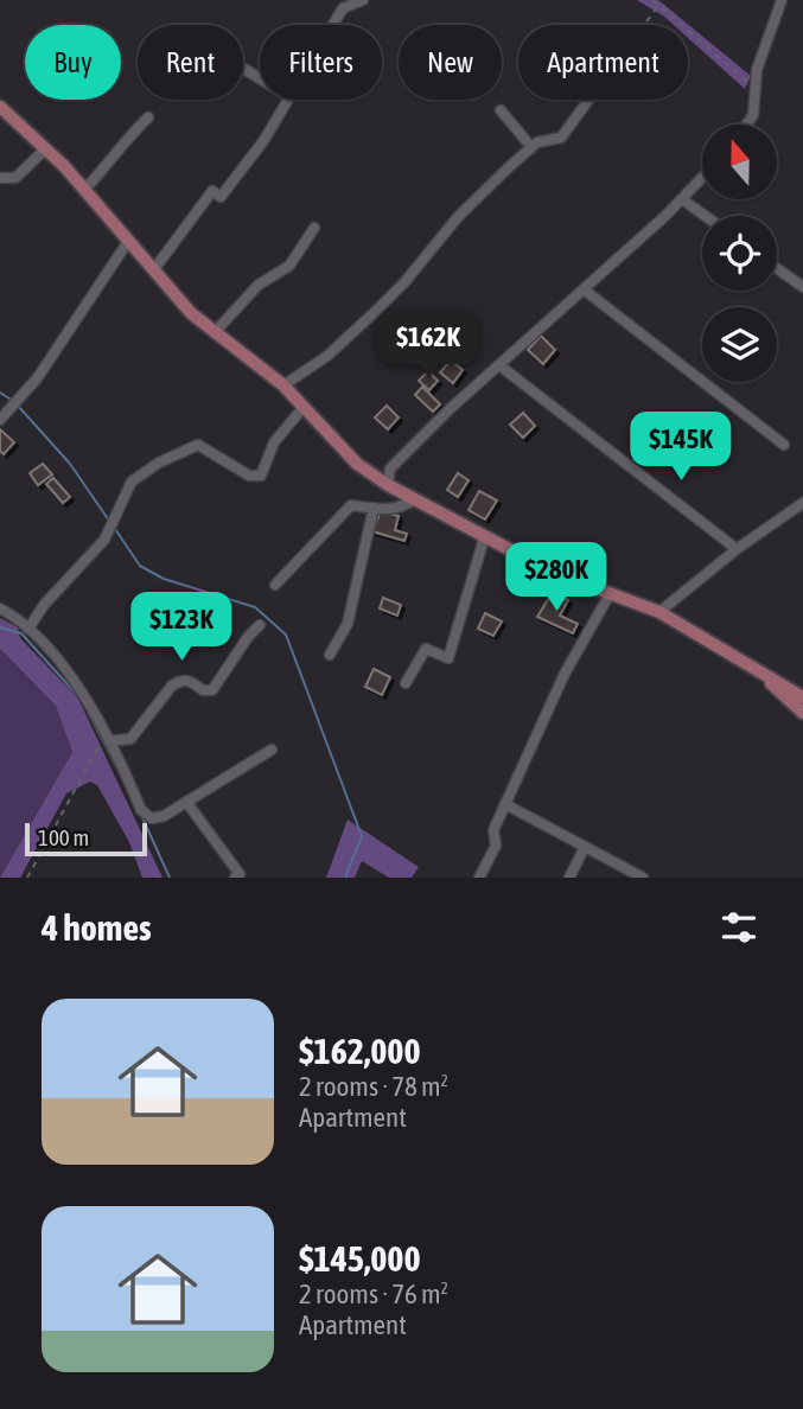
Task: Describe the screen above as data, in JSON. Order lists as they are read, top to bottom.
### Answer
{
  "scale_bar": "100 m",
  "north": "top",
  "page": {
    "chip": [
      "Buy",
      "Rent",
      "Filters",
      "New",
      "Apartment"
    ],
    "price": [
      "$162K",
      "$145K",
      "$280K",
      "$123K"
    ],
    "scale": "100 m",
    "heading": "4 homes",
    "list": [
      {
        "name": "$162,000",
        "note": "2 rooms · 78 m² · Apartment"
      },
      {
        "name": "$145,000",
        "note": "2 rooms · 76 m² · Apartment"
      }
    ]
  }
}
